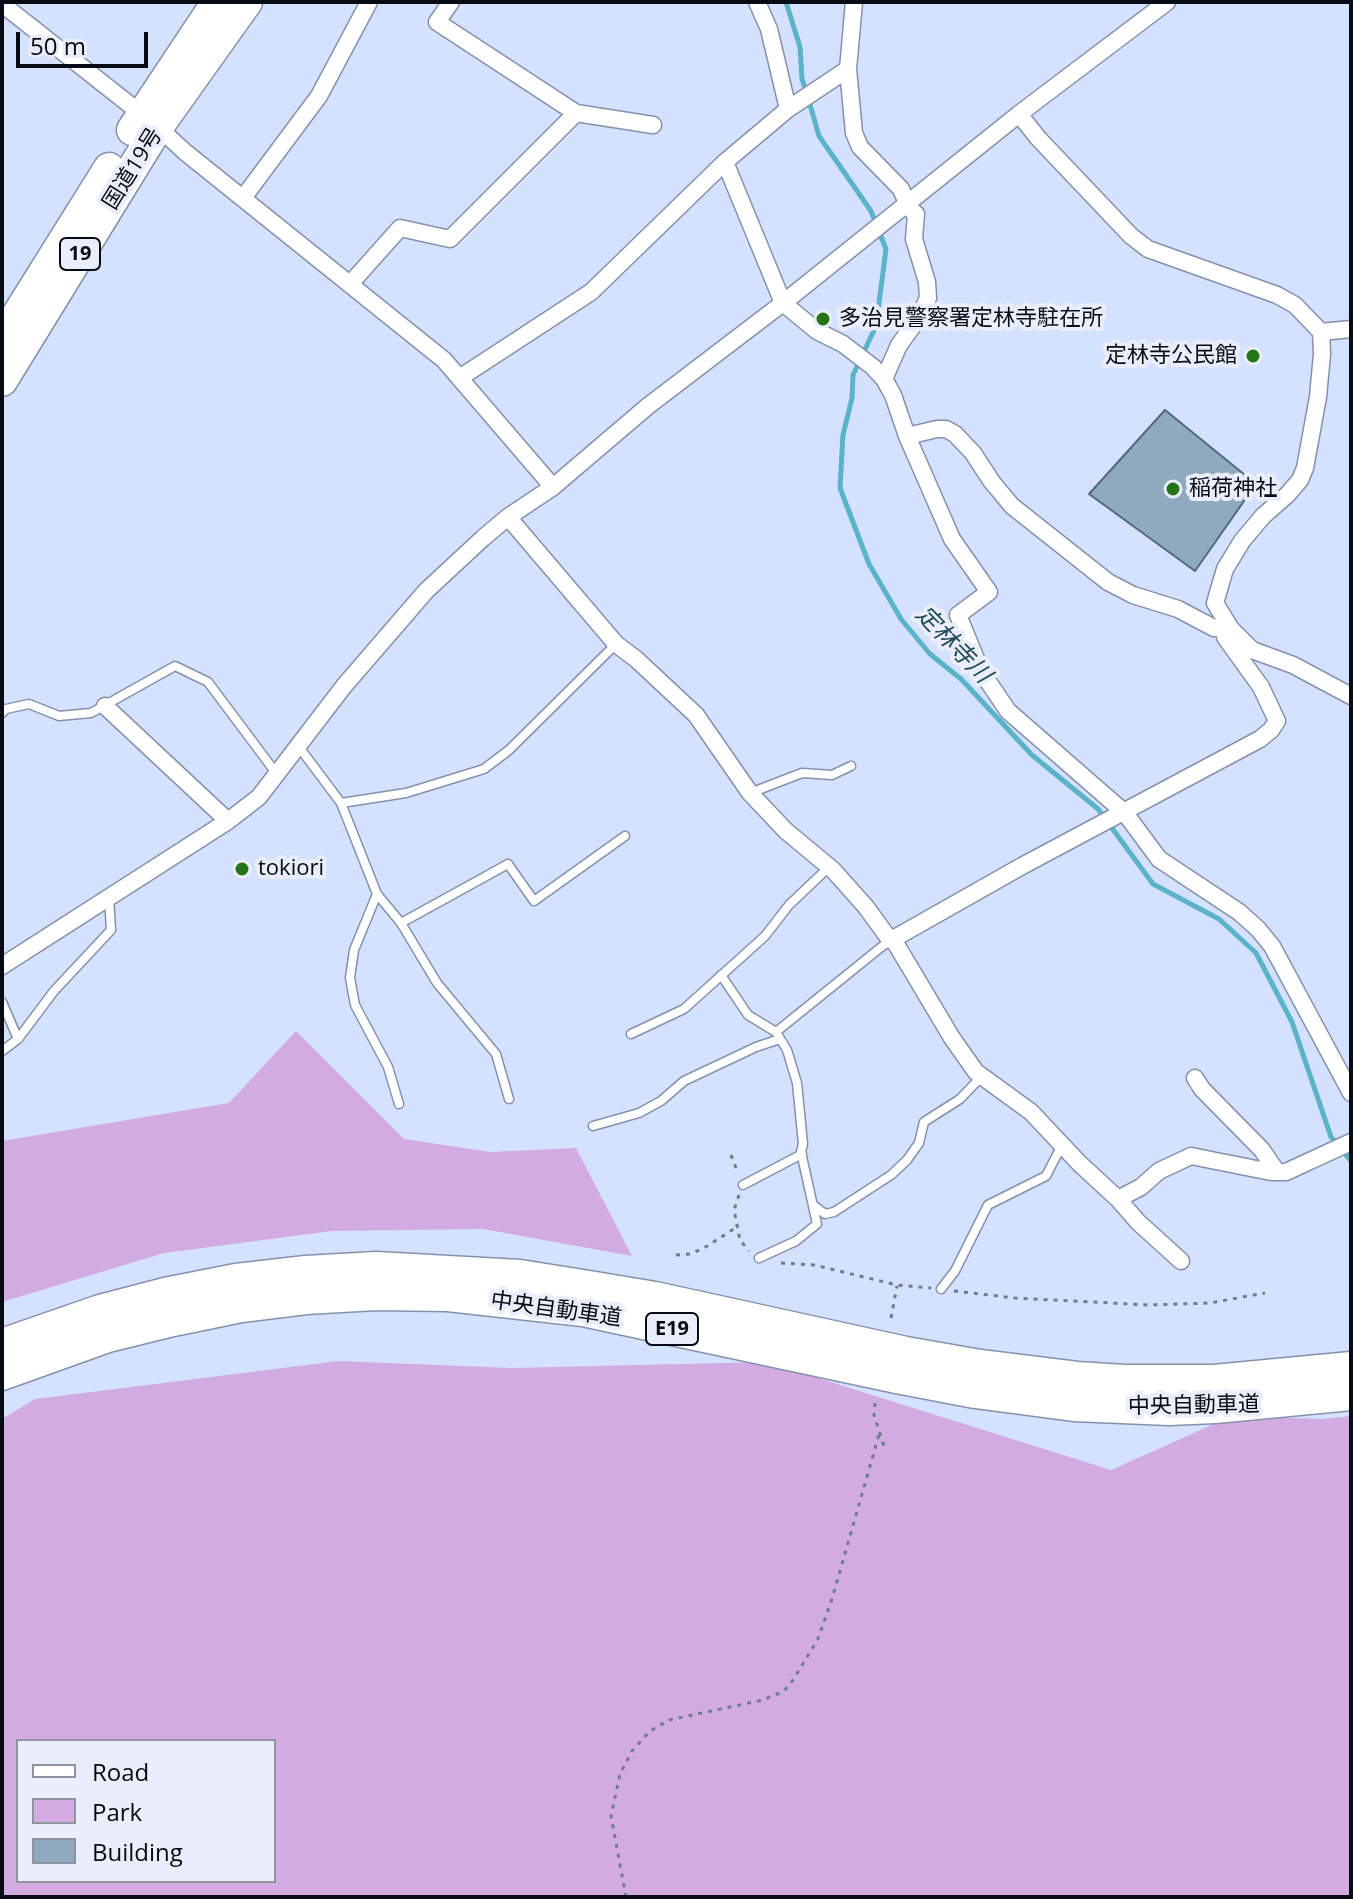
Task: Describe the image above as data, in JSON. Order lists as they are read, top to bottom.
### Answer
{
  "streets": {
    "highway": [
      "国道19号",
      "19",
      "中央自動車道",
      "E19"
    ]
  },
  "water": ["定林寺川"],
  "places": [
    "多治見警察署定林寺駐在所",
    "定林寺公民館",
    "稲荷神社",
    "tokiori"
  ],
  "legend": ["Road", "Park", "Building"],
  "scale_bar": "50 m"
}
